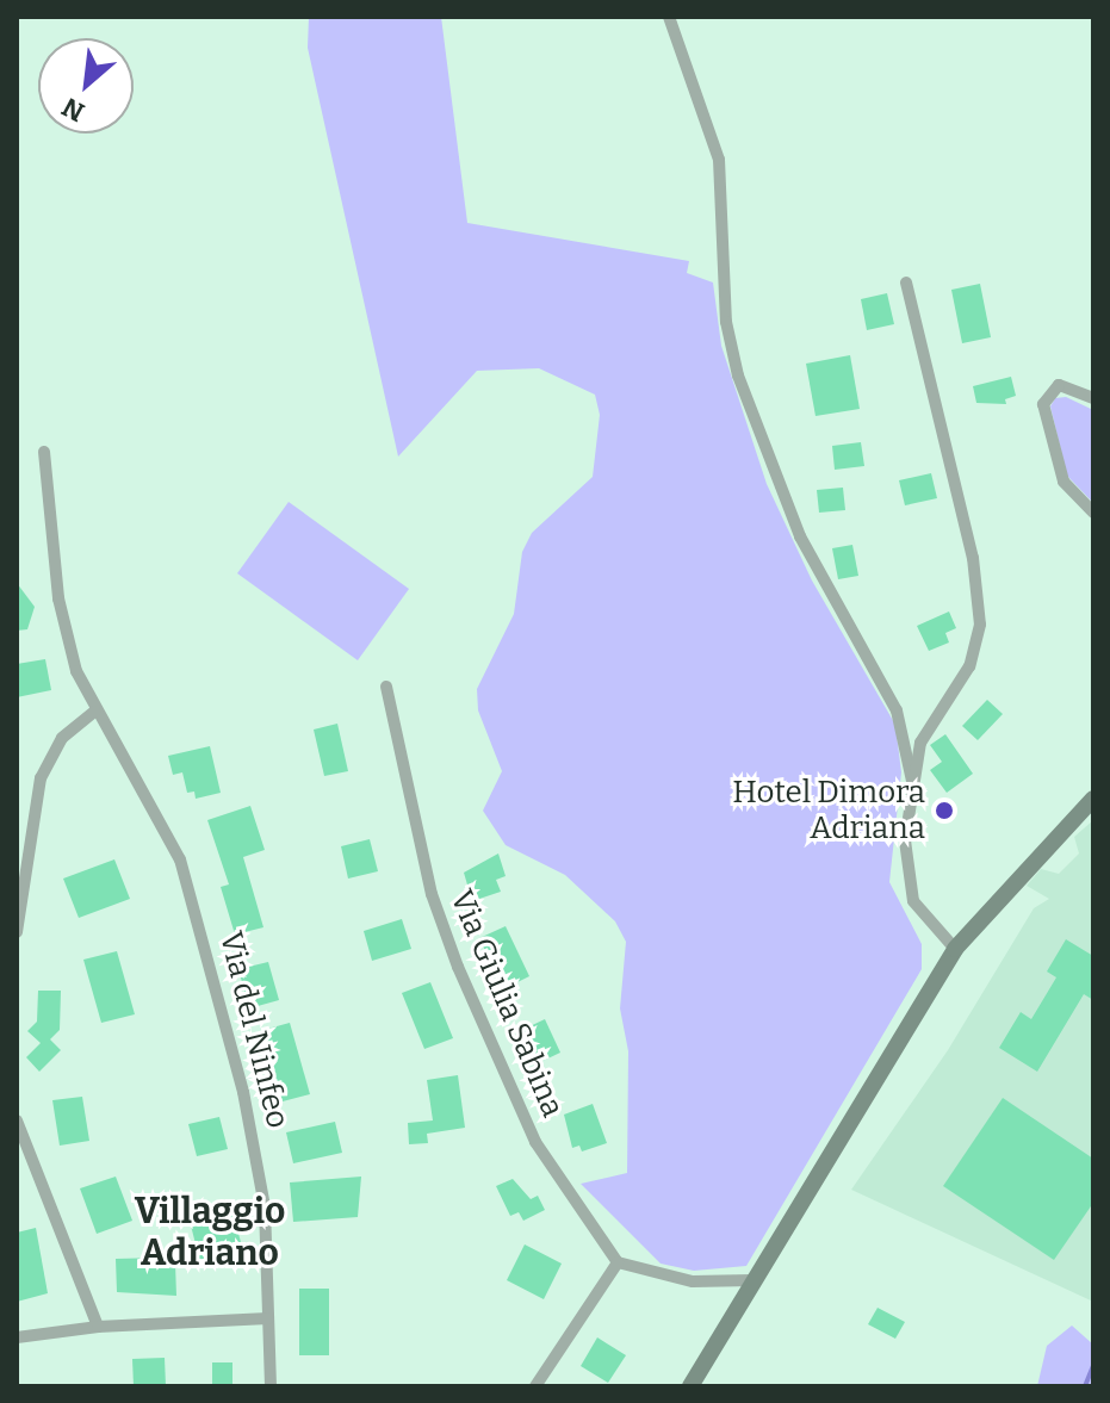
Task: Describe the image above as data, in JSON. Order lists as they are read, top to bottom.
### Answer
{
  "streets": {
    "street": ["Via Giulia Sabina", "Via del Ninfeo"]
  },
  "districts": ["Villaggio Adriano"],
  "places": ["Hotel Dimora Adriana"],
  "north": "bottom left"
}
